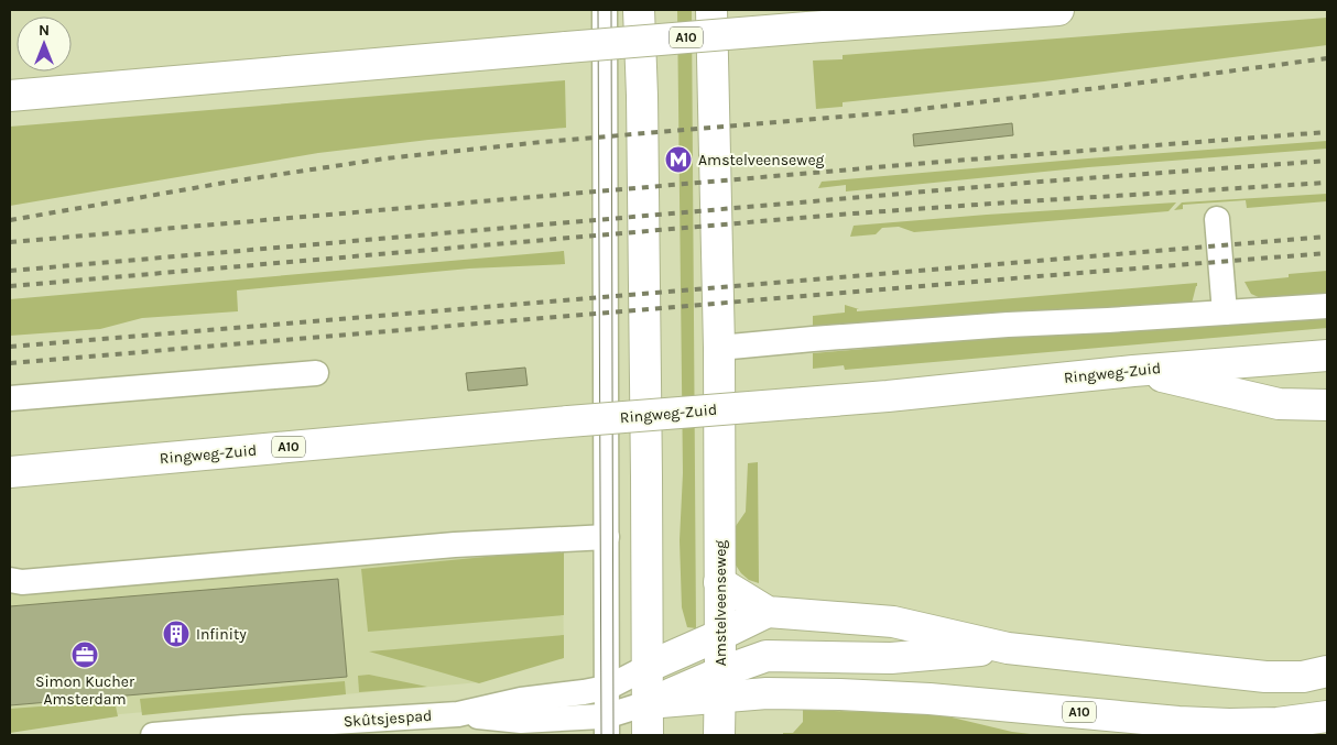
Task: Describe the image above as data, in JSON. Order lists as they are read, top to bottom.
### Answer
{
  "streets": {
    "main road": ["A10", "Ringweg-Zuid", "Amstelveenseweg"],
    "street": ["Skûtsjespad"]
  },
  "crossings": [
    ["A10", "Ringweg-Zuid"],
    ["A10", "Amstelveenseweg"]
  ],
  "places": {
    "metro station": ["Amstelveenseweg"],
    "building": ["Infinity"],
    "office": ["Simon Kucher Amsterdam"]
  },
  "north": "top"
}
